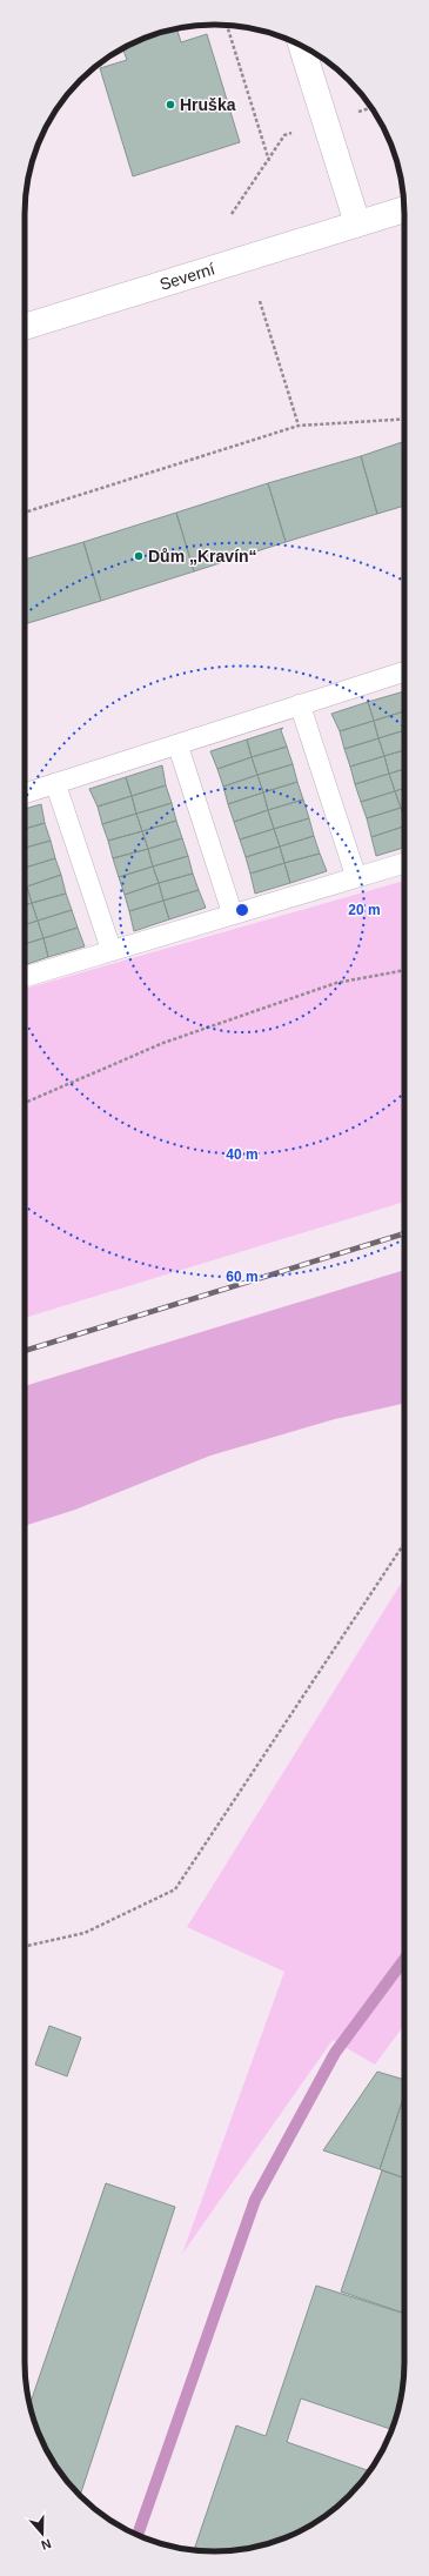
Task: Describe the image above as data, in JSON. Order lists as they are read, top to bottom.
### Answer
{
  "streets": {
    "street": ["Severní"]
  },
  "places": ["Hruška", "Dům „Kravín“"],
  "north": "bottom",
  "rings": ["20 m", "40 m", "60 m"]
}
